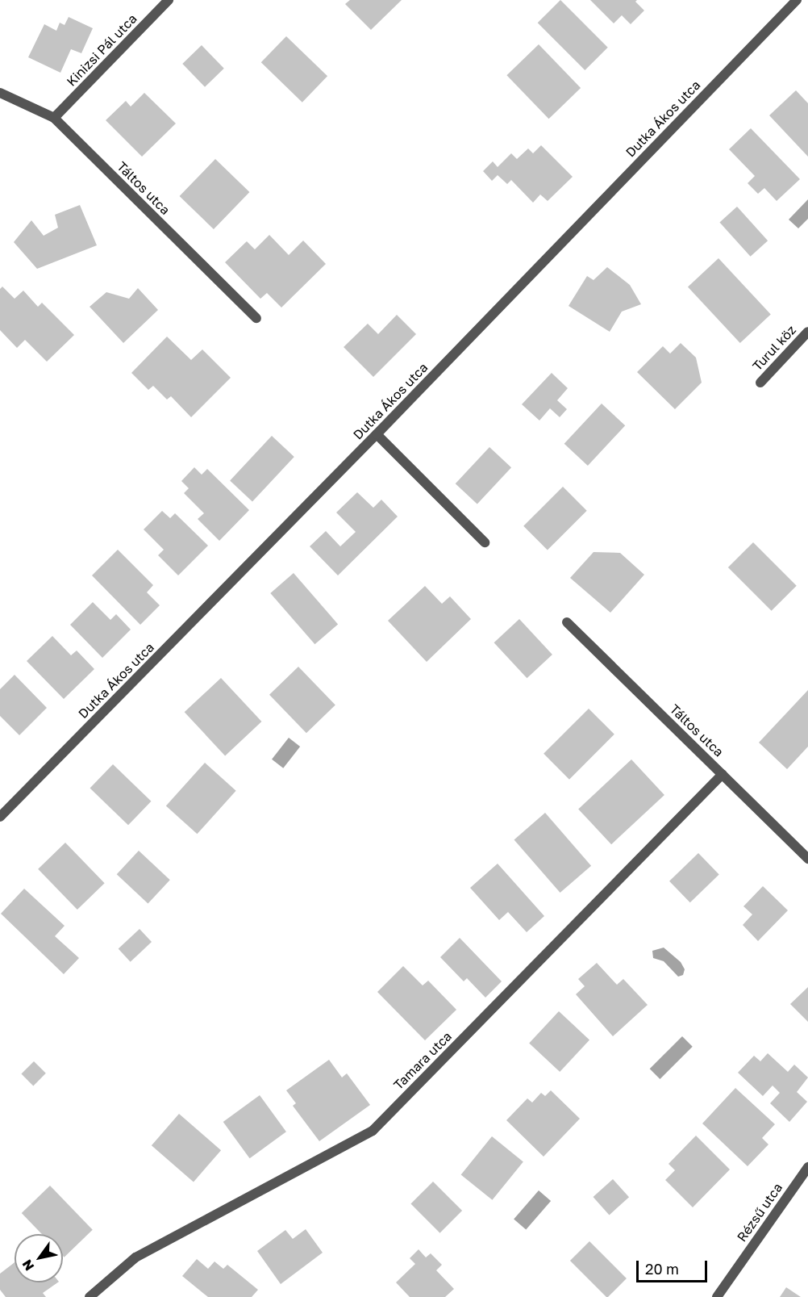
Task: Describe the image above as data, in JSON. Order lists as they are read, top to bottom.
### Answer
{
  "streets": {
    "street": [
      "Kinizsi Pál utca",
      "Dutka Ákos utca",
      "Táltos utca",
      "Turul köz",
      "Tamara utca",
      "Rézsű utca"
    ]
  },
  "crossings": [
    ["Kinizsi Pál utca", "Táltos utca"],
    ["Táltos utca", "Tamara utca"]
  ],
  "scale_bar": "20 m",
  "north": "bottom left"
}
